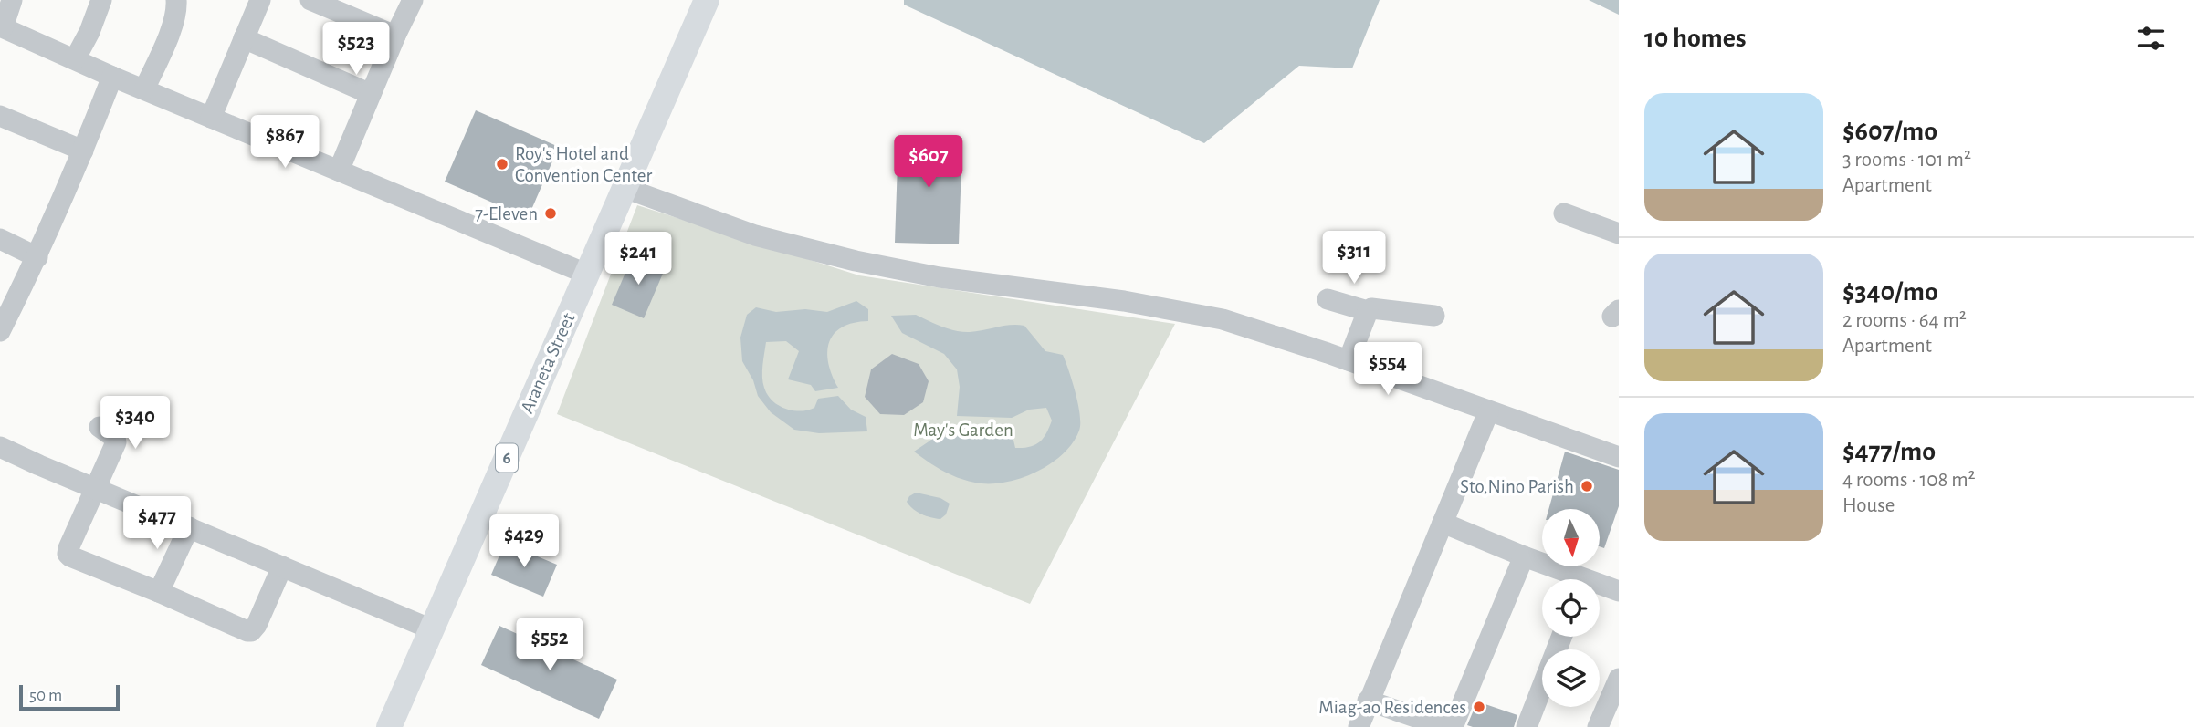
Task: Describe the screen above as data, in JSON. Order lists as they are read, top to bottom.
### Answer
{
  "streets": {
    "main road": ["Araneta Street", "6"]
  },
  "parks": ["May's Garden"],
  "places": [
    "Roy's Hotel and Convention Center",
    "7-Eleven",
    "Sto,Nino Parish",
    "Miag-ao Residences"
  ],
  "scale_bar": "50 m",
  "north": "bottom",
  "page": {
    "heading": "10 homes",
    "price": [
      "$523",
      "$867",
      "$607",
      "$311",
      "$241",
      "$554",
      "$340",
      "$477",
      "$429",
      "$552"
    ],
    "list": [
      {
        "name": "$607/mo",
        "note": "3 rooms · 101 m² · Apartment"
      },
      {
        "name": "$340/mo",
        "note": "2 rooms · 64 m² · Apartment"
      },
      {
        "name": "$477/mo",
        "note": "4 rooms · 108 m² · House"
      }
    ],
    "scale": "50 m"
  }
}
